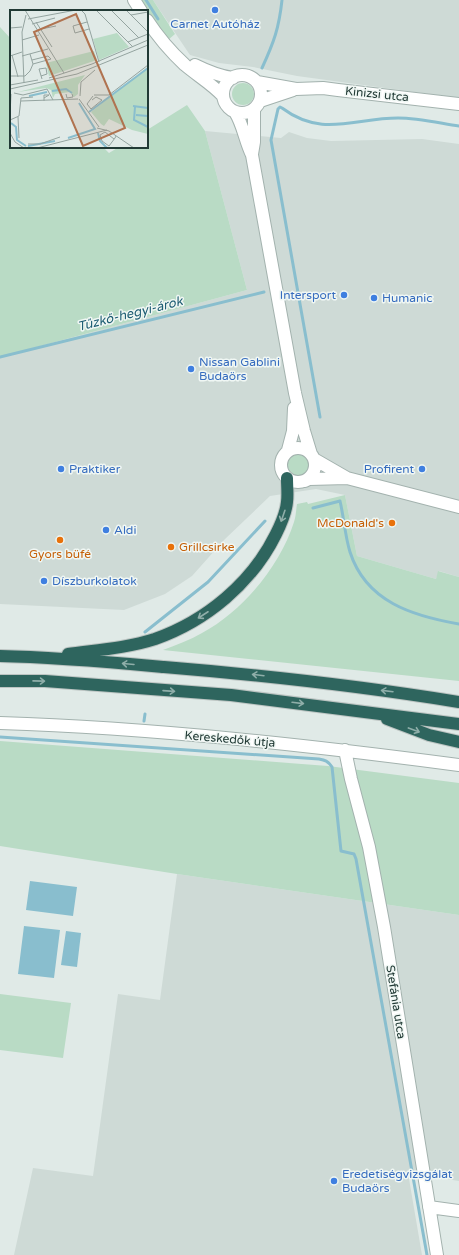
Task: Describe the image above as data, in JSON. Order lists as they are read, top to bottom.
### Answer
{
  "streets": {
    "street": ["Kinizsi utca", "Kereskedők útja", "Stefánia utca"]
  },
  "crossings": [
    ["Kereskedők útja", "Stefánia utca"]
  ],
  "water": ["Tűzkő-hegyi-árok"],
  "places": [
    "Carnet Autóház",
    "Intersport",
    "Humanic",
    "Nissan Gablini Budaörs",
    "Praktiker",
    "Profirent",
    "McDonald's",
    "Aldi",
    "Gyors büfé",
    "Grillcsirke",
    "Díszburkolatok",
    "Eredetiségvizsgálat Budaörs"
  ]
}
